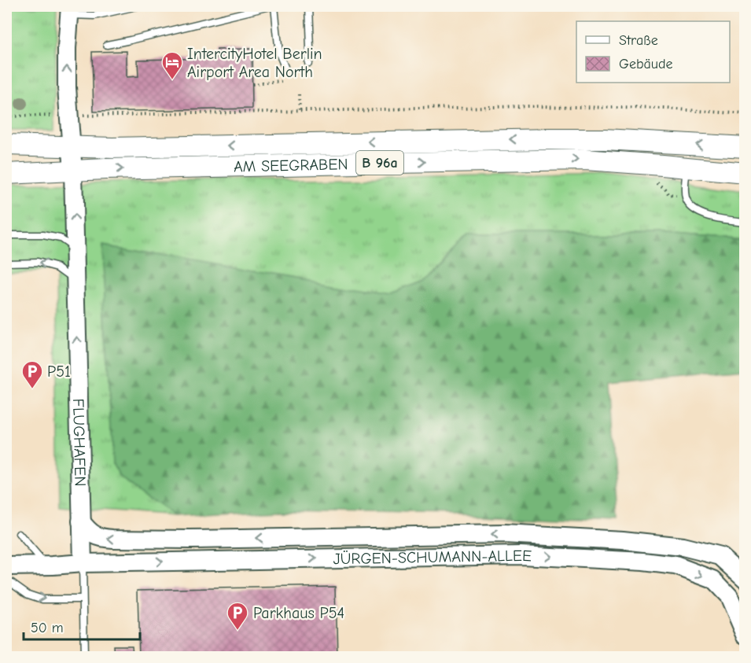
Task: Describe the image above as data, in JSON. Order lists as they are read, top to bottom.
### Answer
{
  "streets": {
    "main road": ["B 96a", "AM SEEGRABEN"],
    "street": ["FLUGHAFEN", "JÜRGEN-SCHUMANN-ALLEE"]
  },
  "crossings": [
    ["AM SEEGRABEN", "FLUGHAFEN"],
    ["FLUGHAFEN", "JÜRGEN-SCHUMANN-ALLEE"]
  ],
  "one_way": ["FLUGHAFEN"],
  "places": {
    "hotel": ["IntercityHotel Berlin Airport Area North"],
    "parking": ["P51", "Parkhaus P54"]
  },
  "legend": ["Straße", "Gebäude"],
  "scale_bar": "50 m"
}
